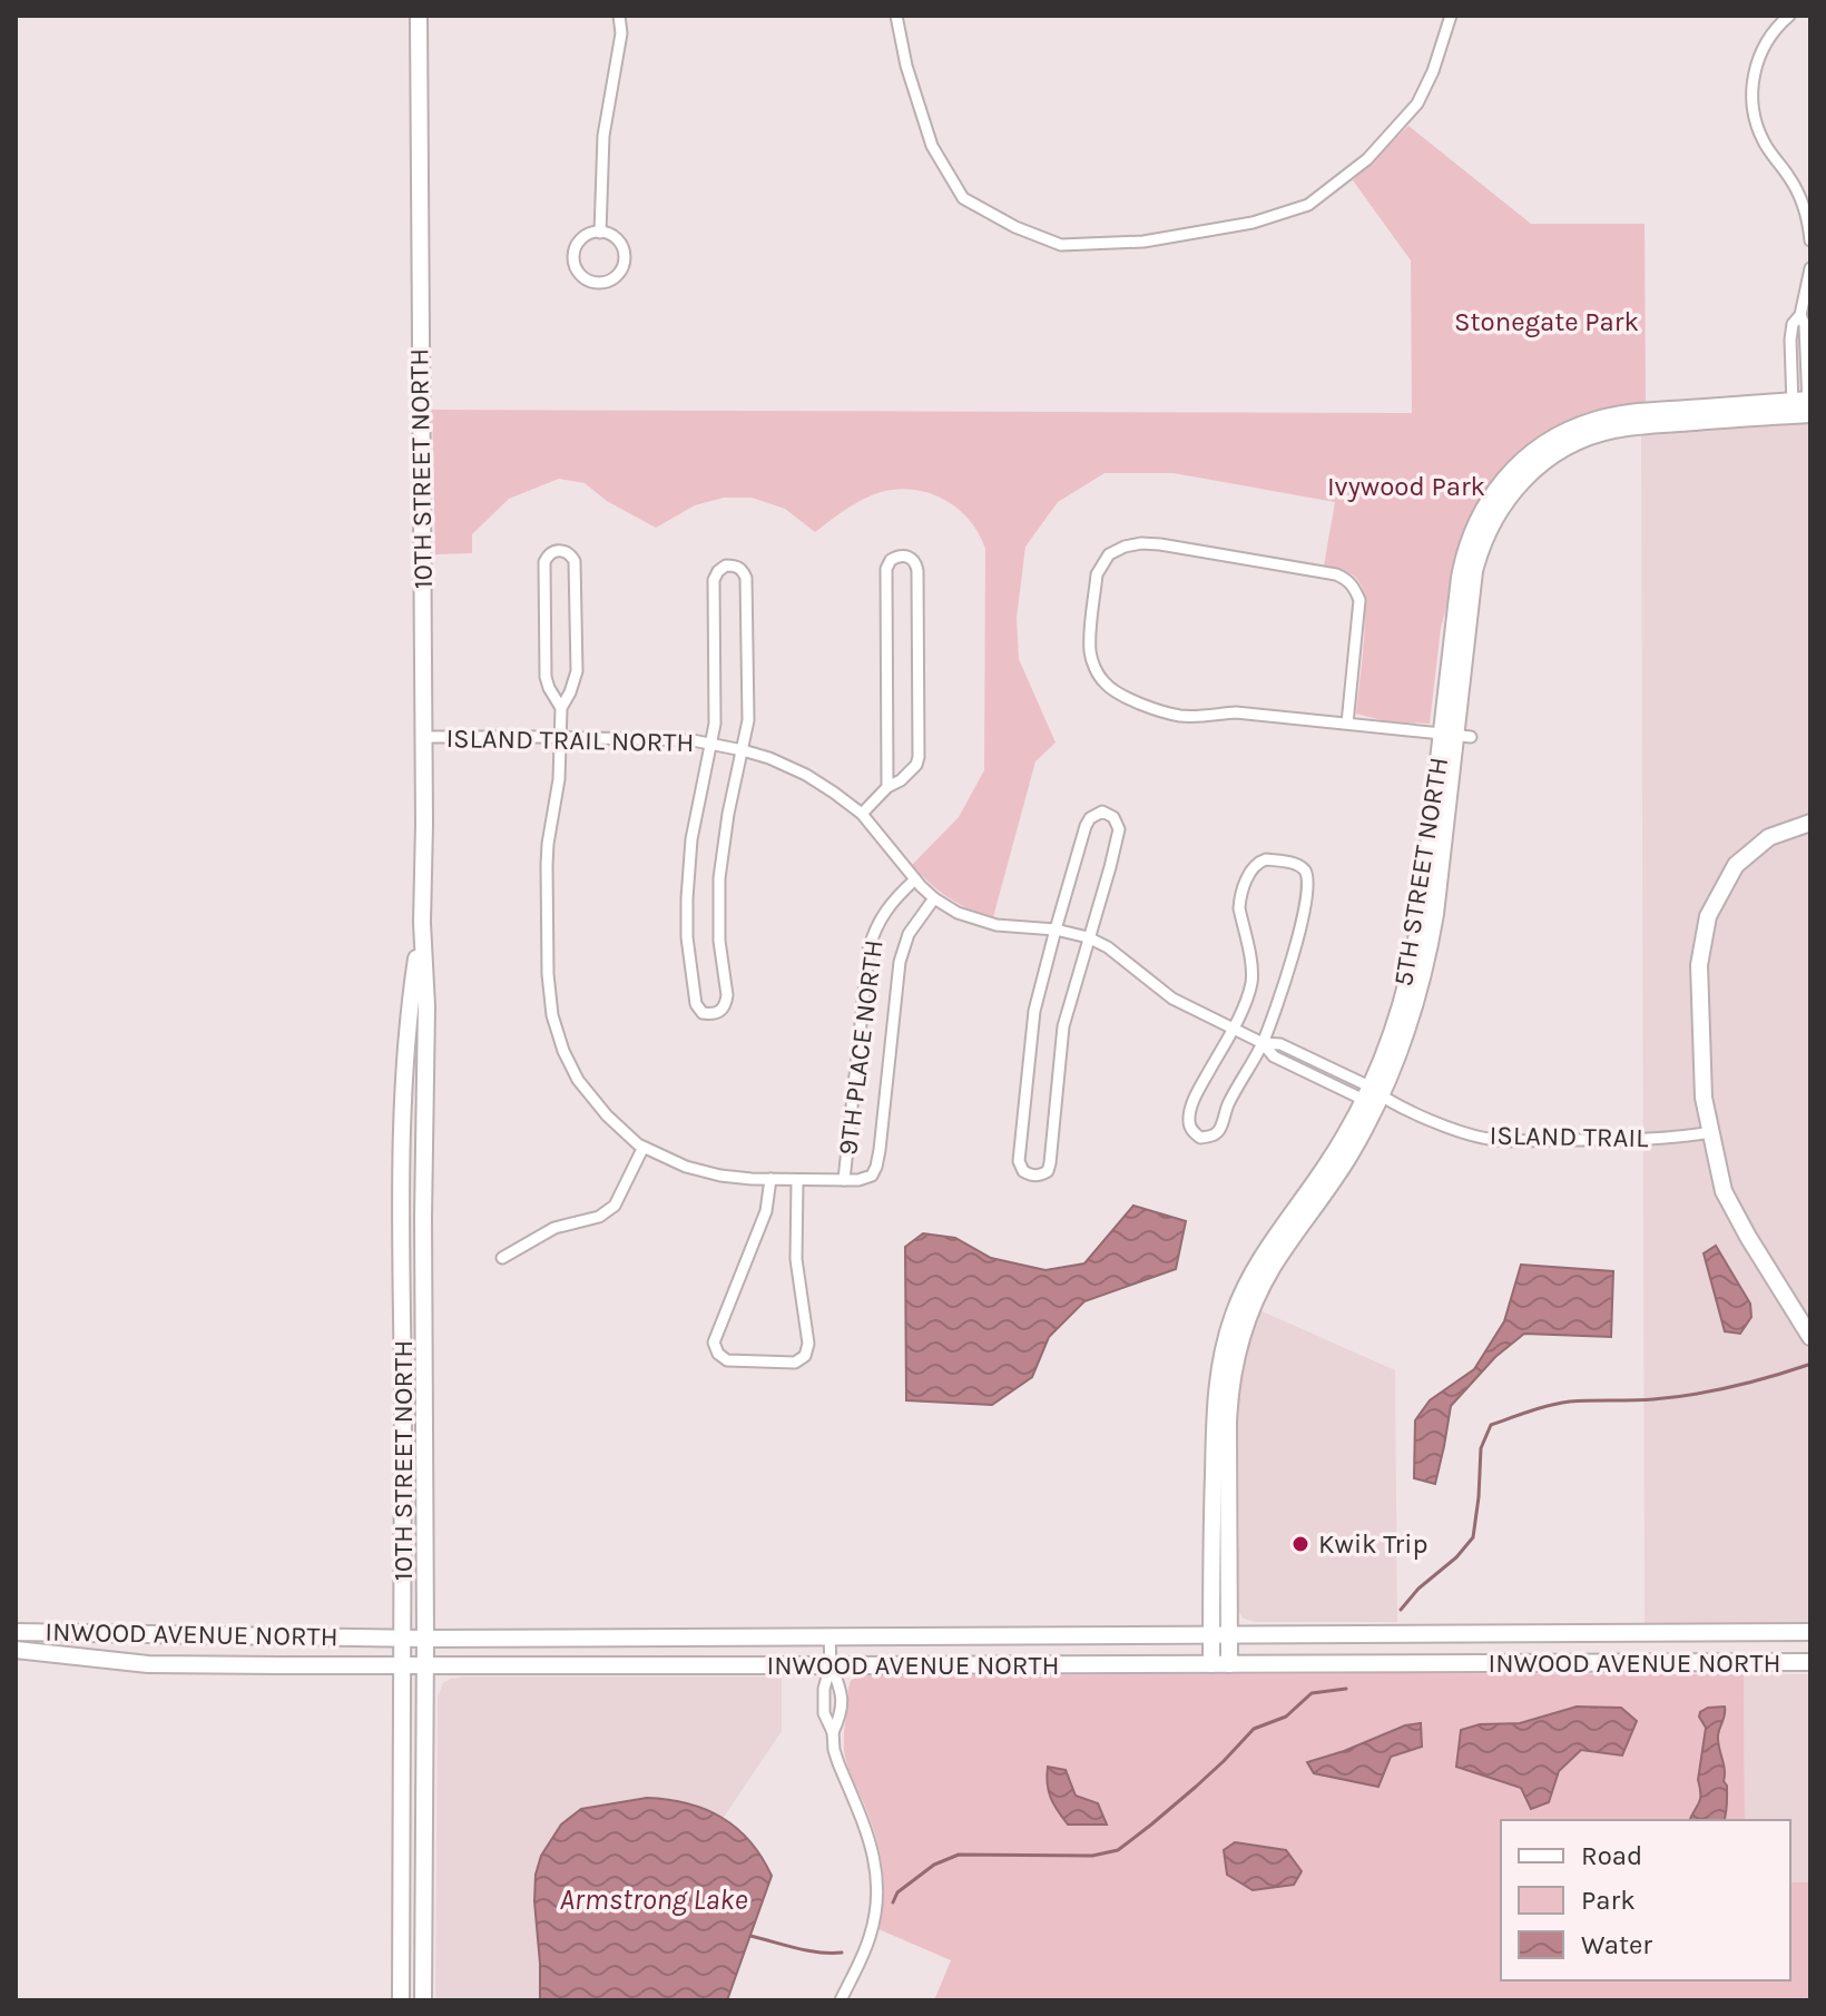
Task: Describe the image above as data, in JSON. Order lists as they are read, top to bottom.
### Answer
{
  "streets": {
    "main road": ["10TH STREET NORTH", "5TH STREET NORTH", "INWOOD AVENUE NORTH"],
    "street": ["ISLAND TRAIL NORTH", "9TH PLACE NORTH", "ISLAND TRAIL"]
  },
  "crossings": [
    ["10TH STREET NORTH", "ISLAND TRAIL NORTH"],
    ["10TH STREET NORTH", "INWOOD AVENUE NORTH"],
    ["ISLAND TRAIL NORTH", "5TH STREET NORTH"],
    ["ISLAND TRAIL NORTH", "9TH PLACE NORTH"],
    ["ISLAND TRAIL NORTH", "ISLAND TRAIL"],
    ["5TH STREET NORTH", "ISLAND TRAIL"],
    ["5TH STREET NORTH", "INWOOD AVENUE NORTH"]
  ],
  "water": ["Armstrong Lake"],
  "parks": ["Stonegate Park", "Ivywood Park"],
  "places": ["Kwik Trip"],
  "legend": ["Road", "Park", "Water"]
}
